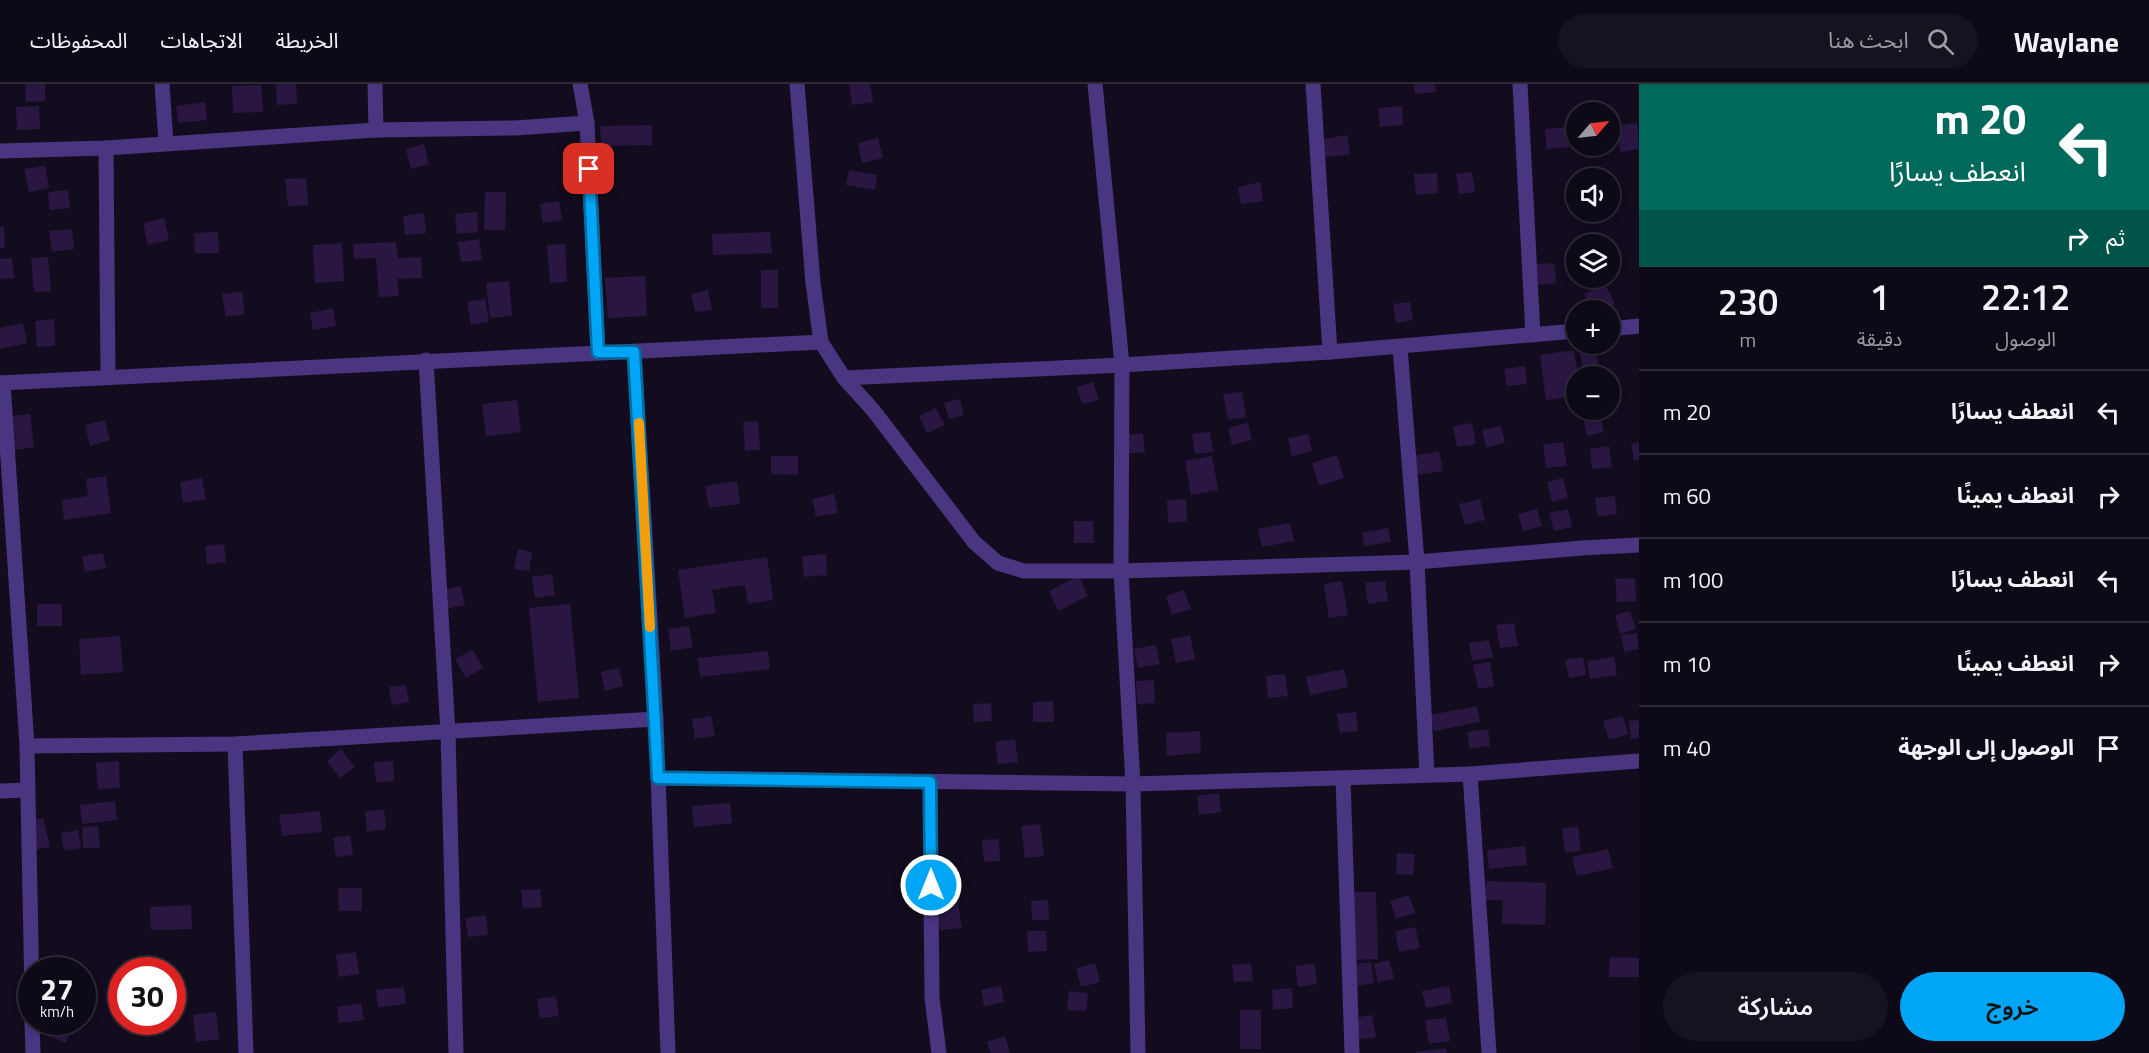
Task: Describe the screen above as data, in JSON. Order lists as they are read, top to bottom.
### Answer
{
  "north": "top right",
  "page": {
    "header": "Waylane",
    "search": "ابحث هنا",
    "nav": ["الخريطة", "الاتجاهات", "المحفوظات"],
    "turn": ["20 m", "انعطف يسارًا"],
    "map_buttons": ["+", "−"],
    "then": "ثم",
    "eta": [
      "22:12",
      "الوصول",
      "1",
      "دقيقة",
      "230",
      "m"
    ],
    "list": [
      {
        "name": "انعطف يسارًا",
        "value": "20 m"
      },
      {
        "name": "انعطف يمينًا",
        "value": "60 m"
      },
      {
        "name": "انعطف يسارًا",
        "value": "100 m"
      },
      {
        "name": "انعطف يمينًا",
        "value": "10 m"
      },
      {
        "name": "الوصول إلى الوجهة",
        "value": "40 m"
      }
    ],
    "speed": "27 km/h",
    "limit": "30",
    "buttons": ["خروج", "مشاركة"]
  }
}
